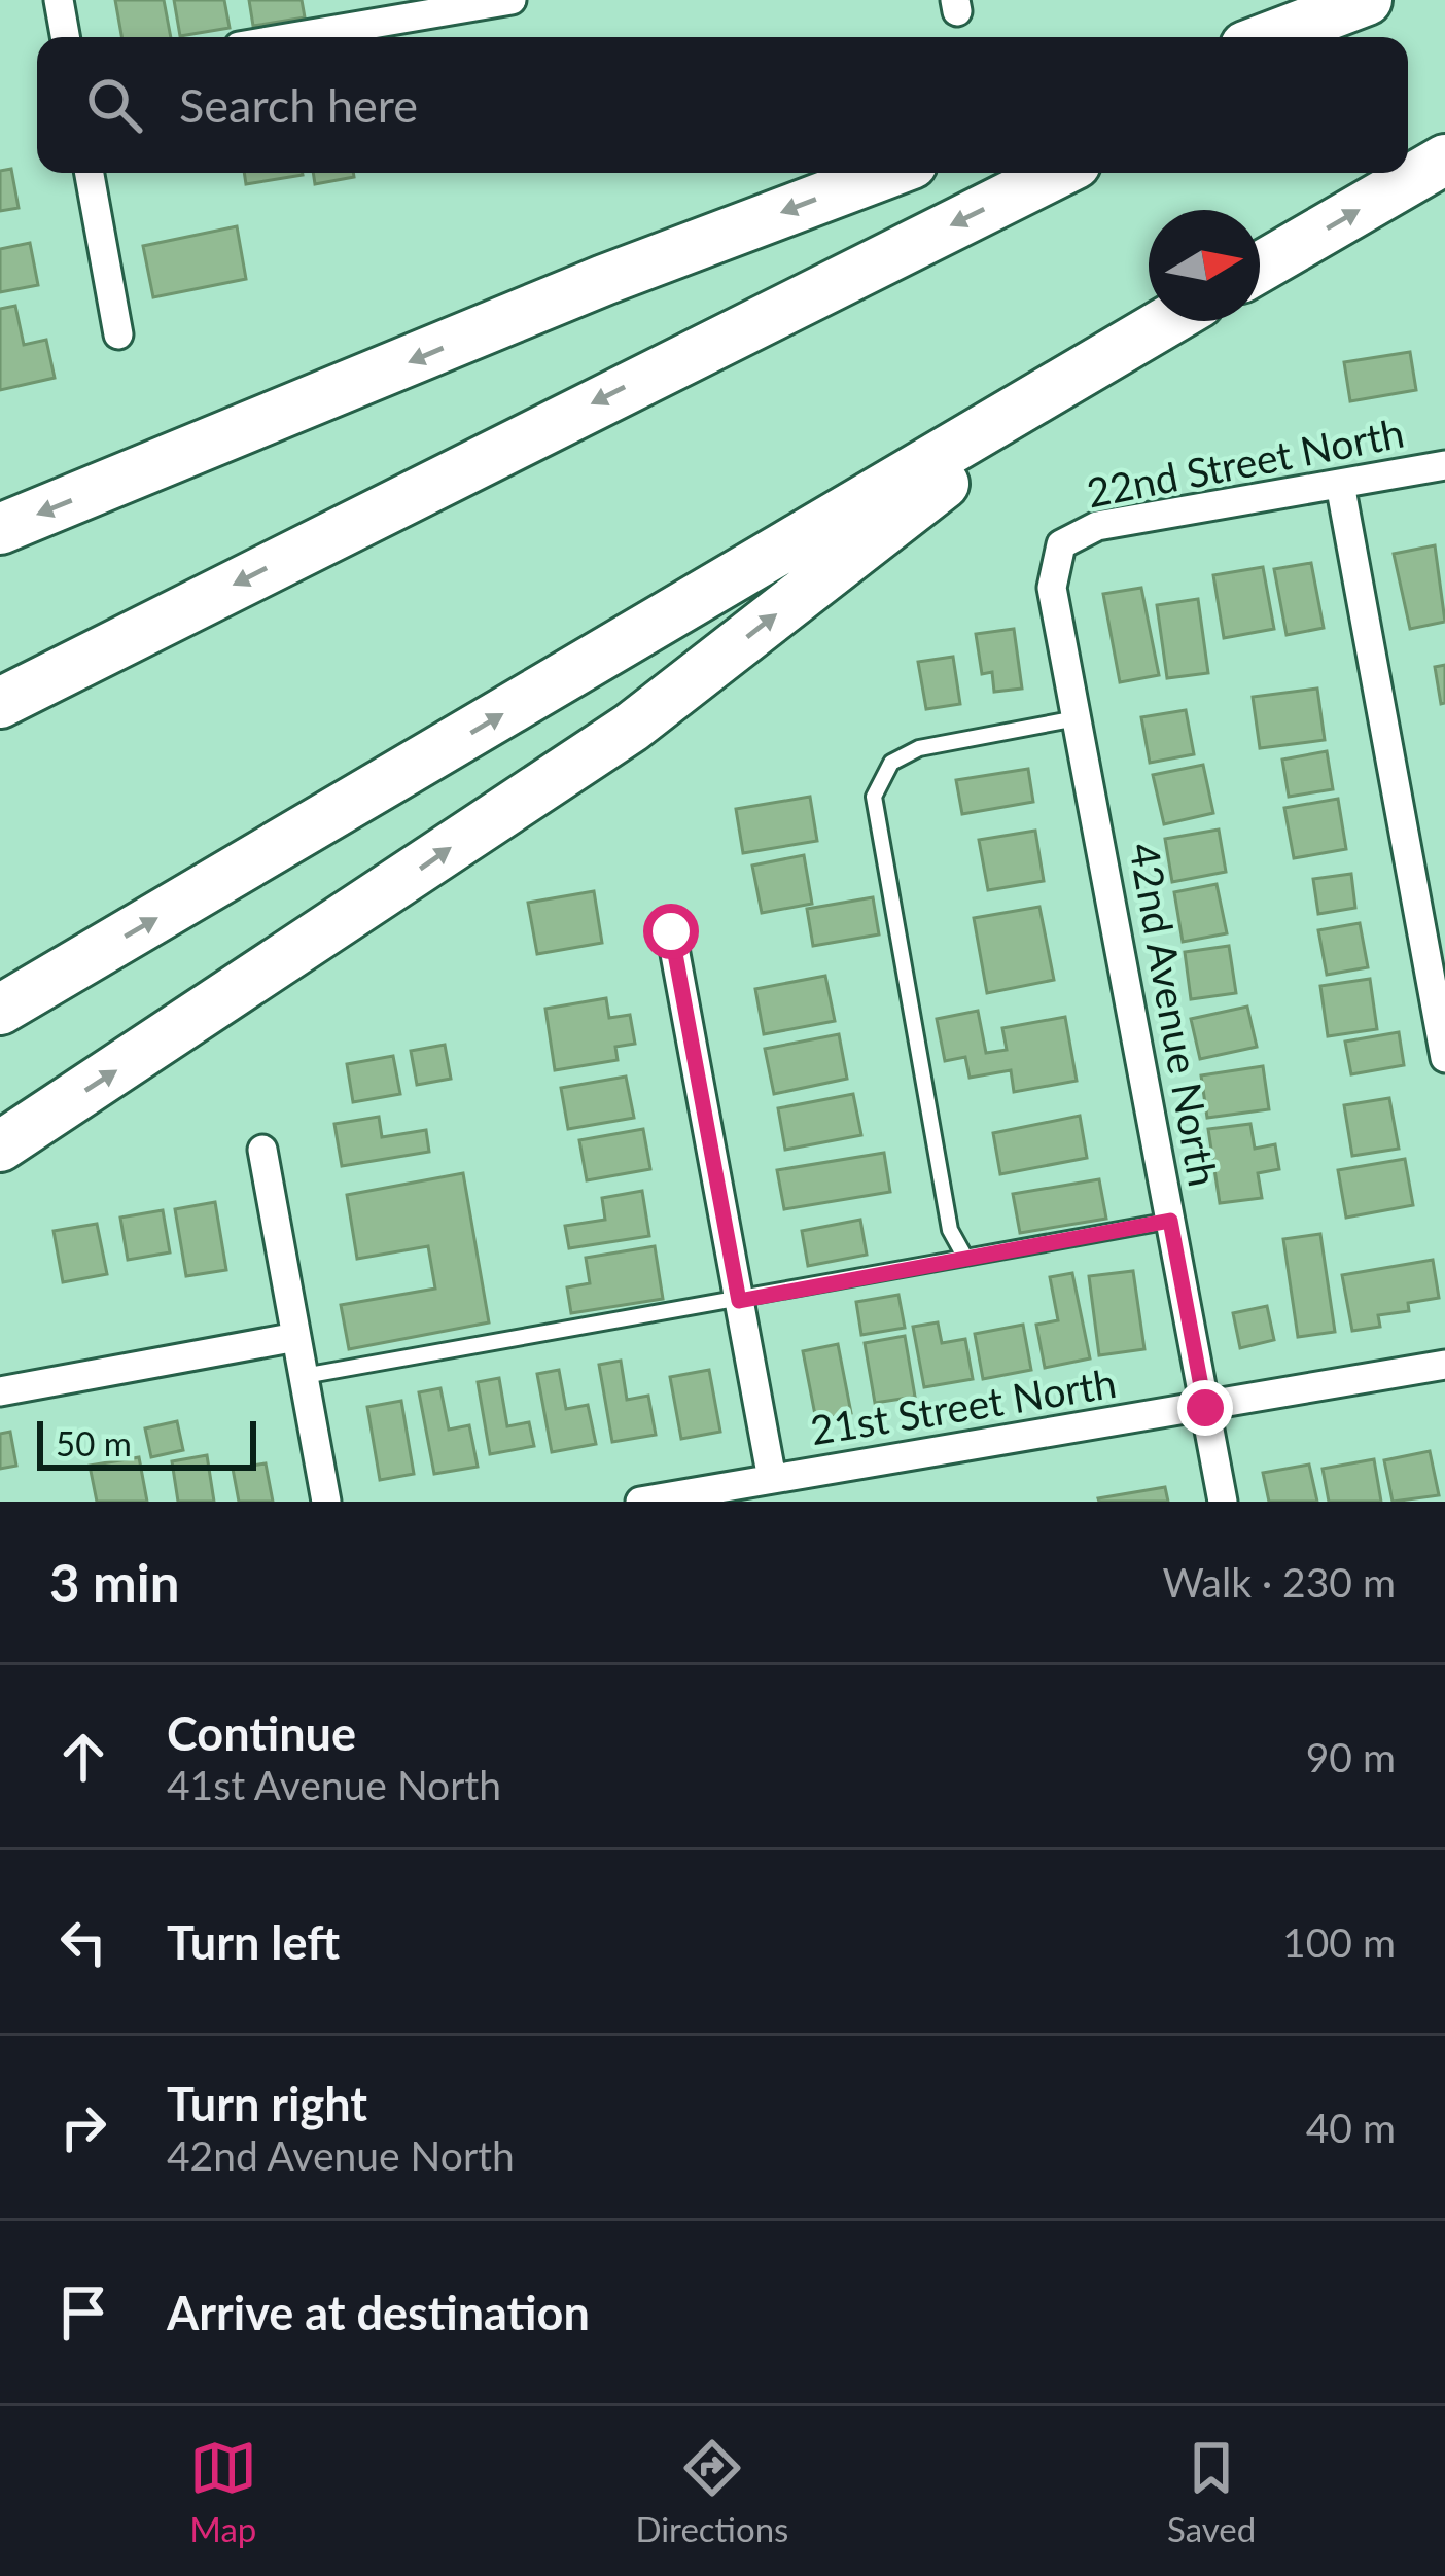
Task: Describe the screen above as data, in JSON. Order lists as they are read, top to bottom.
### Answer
{
  "streets": {
    "street": ["22nd Street North", "42nd Avenue North", "21st Street North"]
  },
  "crossings": [
    ["22nd Street North", "42nd Avenue North"],
    ["42nd Avenue North", "21st Street North"]
  ],
  "scale_bar": "50 m",
  "north": "right",
  "page": {
    "search": "Search here",
    "scale": "50 m",
    "heading": ["3 min", "Walk · 230 m"],
    "list": [
      ["Continue", "41st Avenue North", "90 m"],
      ["Turn left", "100 m"],
      ["Turn right", "42nd Avenue North", "40 m"],
      "Arrive at destination"
    ],
    "nav": ["Map", "Directions", "Saved"]
  }
}
